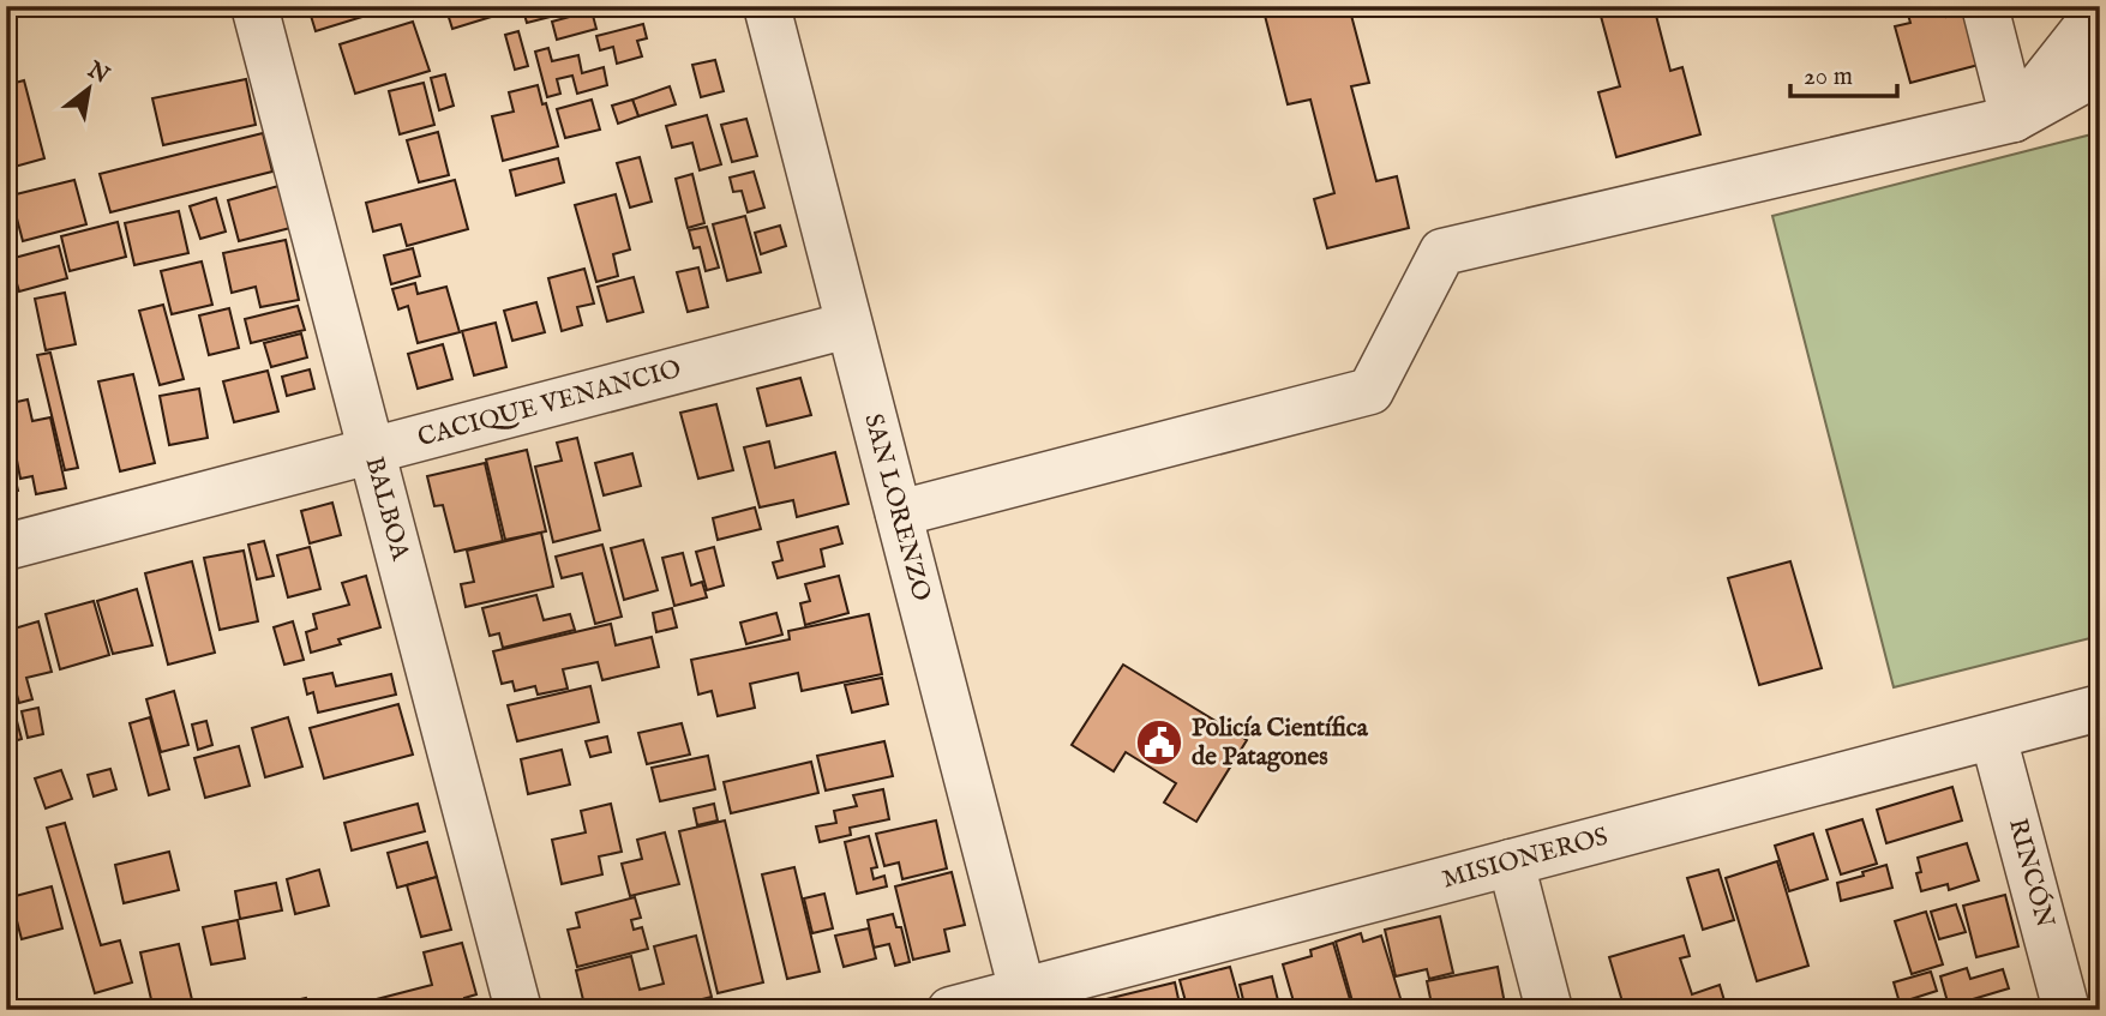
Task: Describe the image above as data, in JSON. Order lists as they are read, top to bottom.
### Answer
{
  "streets": {
    "street": [
      "CACIQUE VENANCIO",
      "SAN LORENZO",
      "BALBOA",
      "MISIONEROS",
      "RINCÓN"
    ]
  },
  "crossings": [
    ["CACIQUE VENANCIO", "SAN LORENZO"],
    ["CACIQUE VENANCIO", "BALBOA"],
    ["SAN LORENZO", "MISIONEROS"],
    ["MISIONEROS", "RINCÓN"]
  ],
  "places": {
    "public building": ["Policía Científica de Patagones"]
  },
  "scale_bar": "20 m",
  "north": "top right"
}
